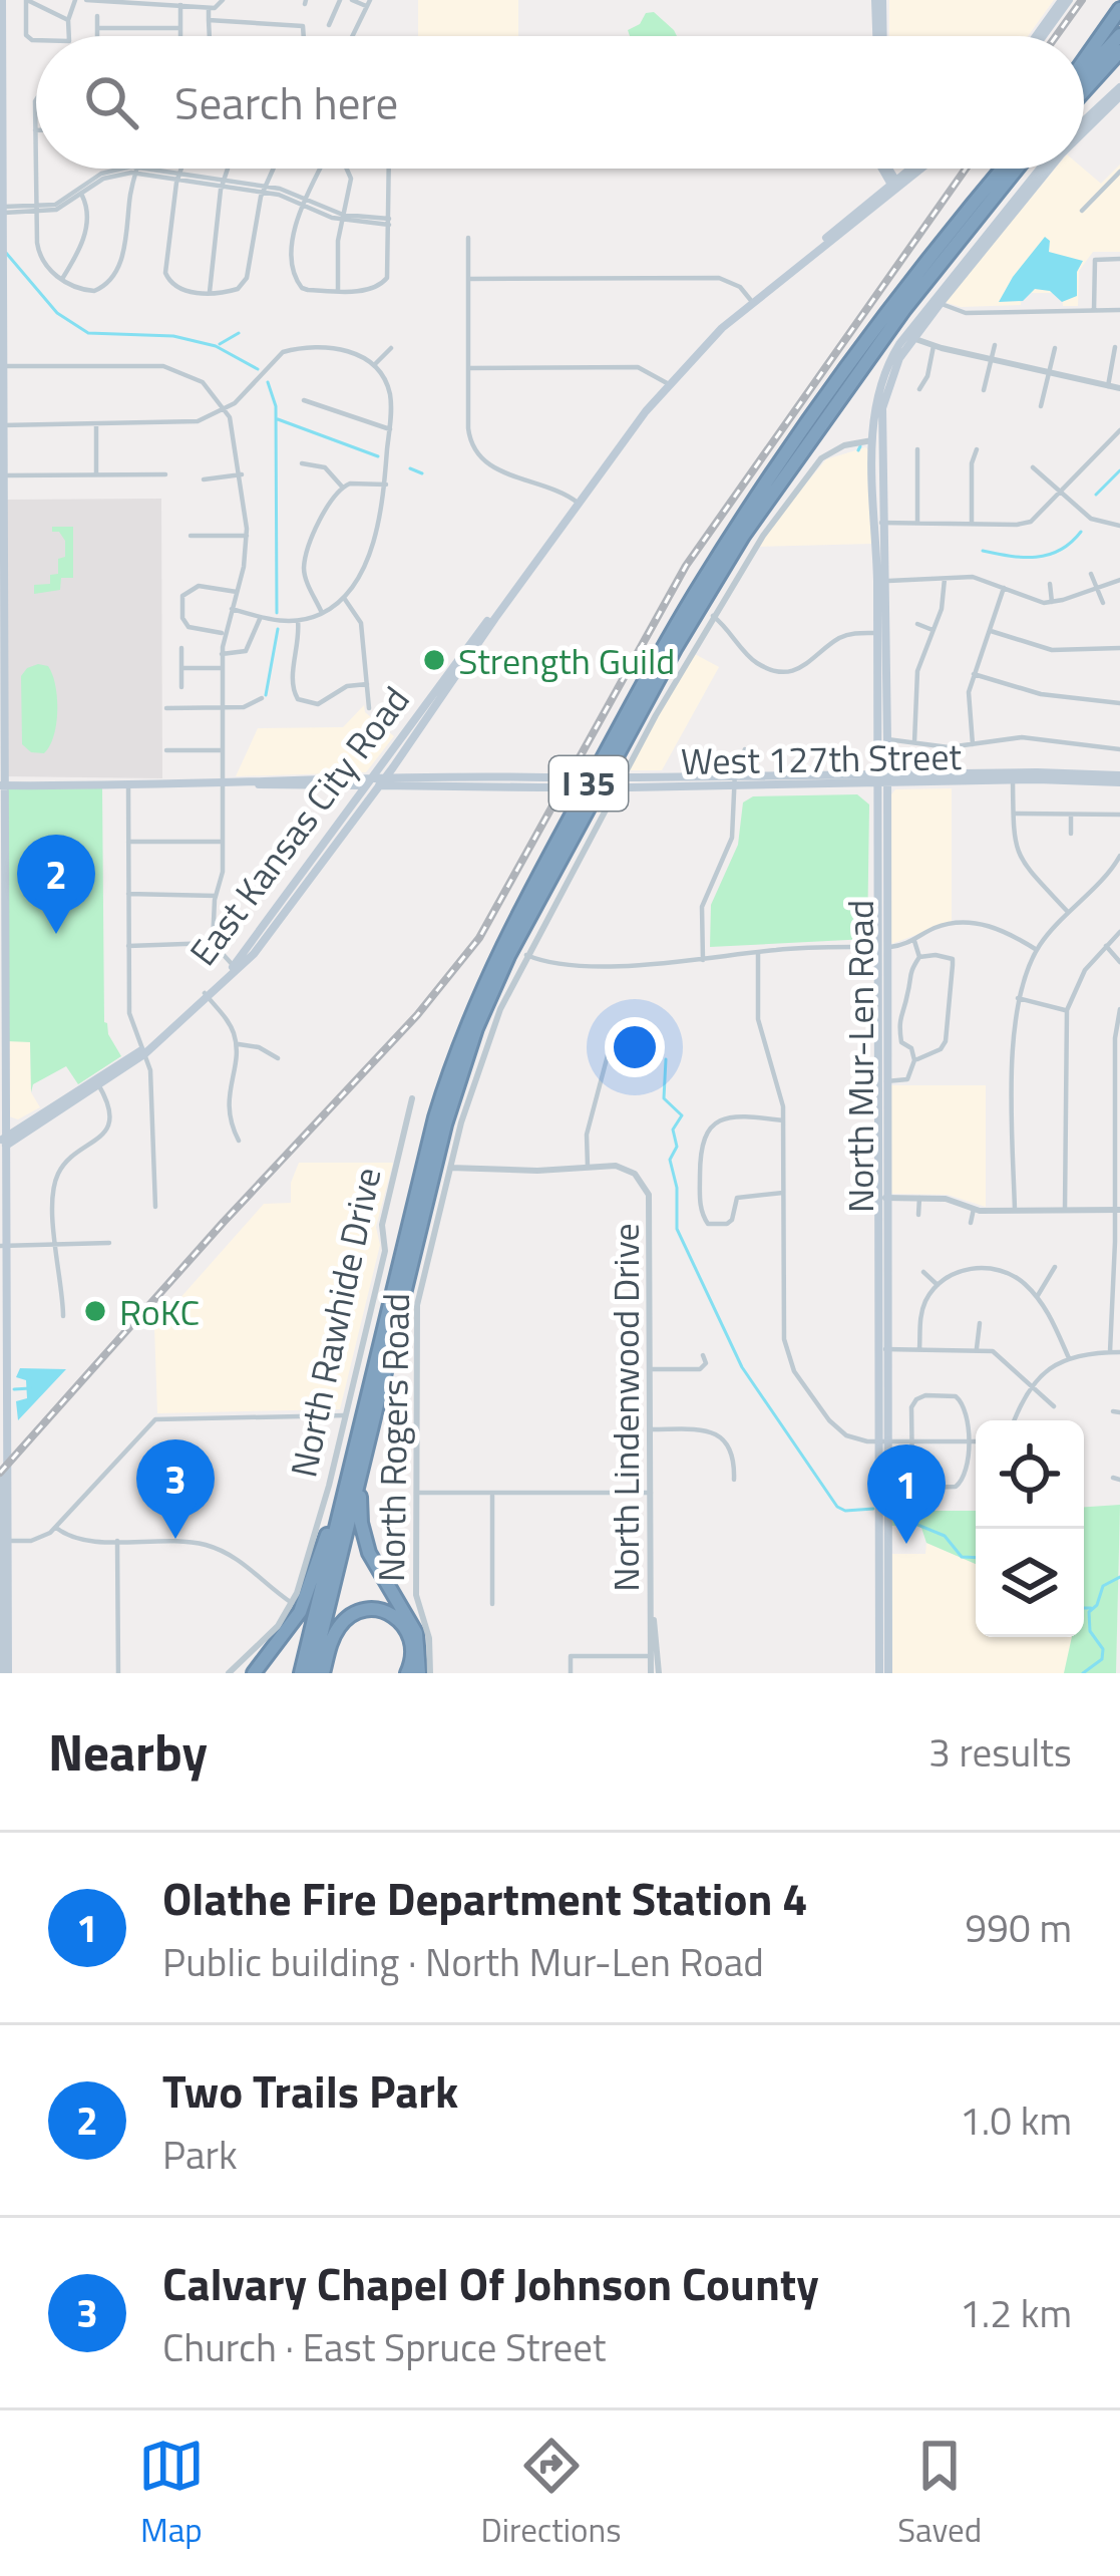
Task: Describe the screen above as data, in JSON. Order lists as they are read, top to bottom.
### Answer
{
  "streets": {
    "highway": ["I 35"],
    "main road": ["West 127th Street", "East Kansas City Road", "North Mur-Len Road"],
    "street": ["North Rawhide Drive", "North Lindenwood Drive", "North Rogers Road"]
  },
  "crossings": [
    ["West 127th Street", "East Kansas City Road"],
    ["West 127th Street", "North Mur-Len Road"],
    ["North Mur-Len Road", "North Rogers Road"],
    ["North Lindenwood Drive", "North Rogers Road"]
  ],
  "places": ["Strength Guild", "RoKC"],
  "page": {
    "search": "Search here",
    "pins": ["2", "3", "1"],
    "heading": ["Nearby", "3 results"],
    "list": [
      {
        "mark": "1",
        "name": "Olathe Fire Department Station 4",
        "note": "Public building · North Mur-Len Road",
        "value": "990 m"
      },
      {
        "mark": "2",
        "name": "Two Trails Park",
        "note": "Park",
        "value": "1.0 km"
      },
      {
        "mark": "3",
        "name": "Calvary Chapel Of Johnson County",
        "note": "Church · East Spruce Street",
        "value": "1.2 km"
      }
    ],
    "nav": ["Map", "Directions", "Saved"]
  }
}
